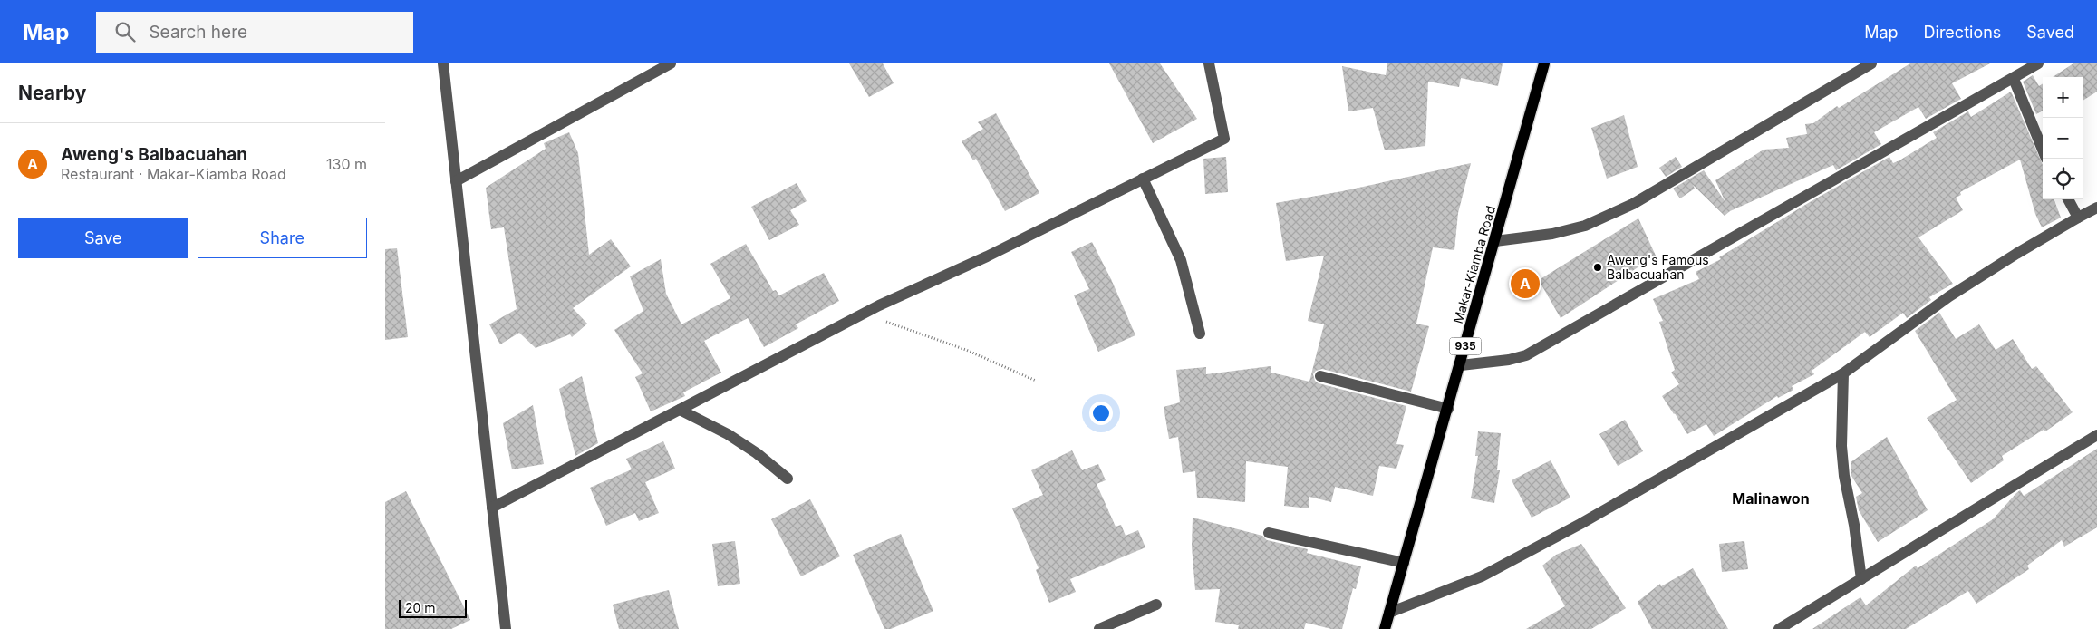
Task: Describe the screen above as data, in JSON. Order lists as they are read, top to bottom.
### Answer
{
  "streets": {
    "main road": ["Makar-Kiamba Road", "935"]
  },
  "districts": ["Malinawon"],
  "places": ["Aweng's Famous Balbacuahan"],
  "scale_bar": "20 m",
  "page": {
    "header": "Map",
    "search": "Search here",
    "nav": ["Map", "Directions", "Saved"],
    "heading": "Nearby",
    "map_buttons": ["+", "−"],
    "list": [
      {
        "mark": "A",
        "name": "Aweng's Balbacuahan",
        "note": "Restaurant · Makar-Kiamba Road",
        "value": "130 m"
      }
    ],
    "buttons": ["Save", "Share"],
    "pins": "A",
    "scale": "20 m"
  }
}
